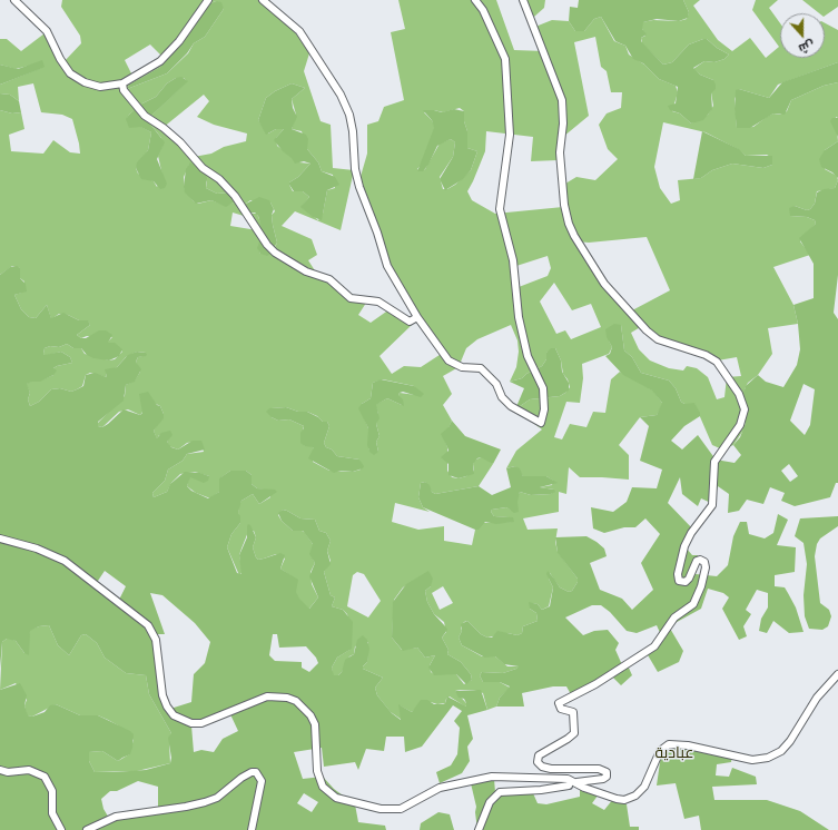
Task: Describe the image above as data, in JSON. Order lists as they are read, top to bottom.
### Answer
{
  "districts": ["عبادية"],
  "north": "bottom"
}
